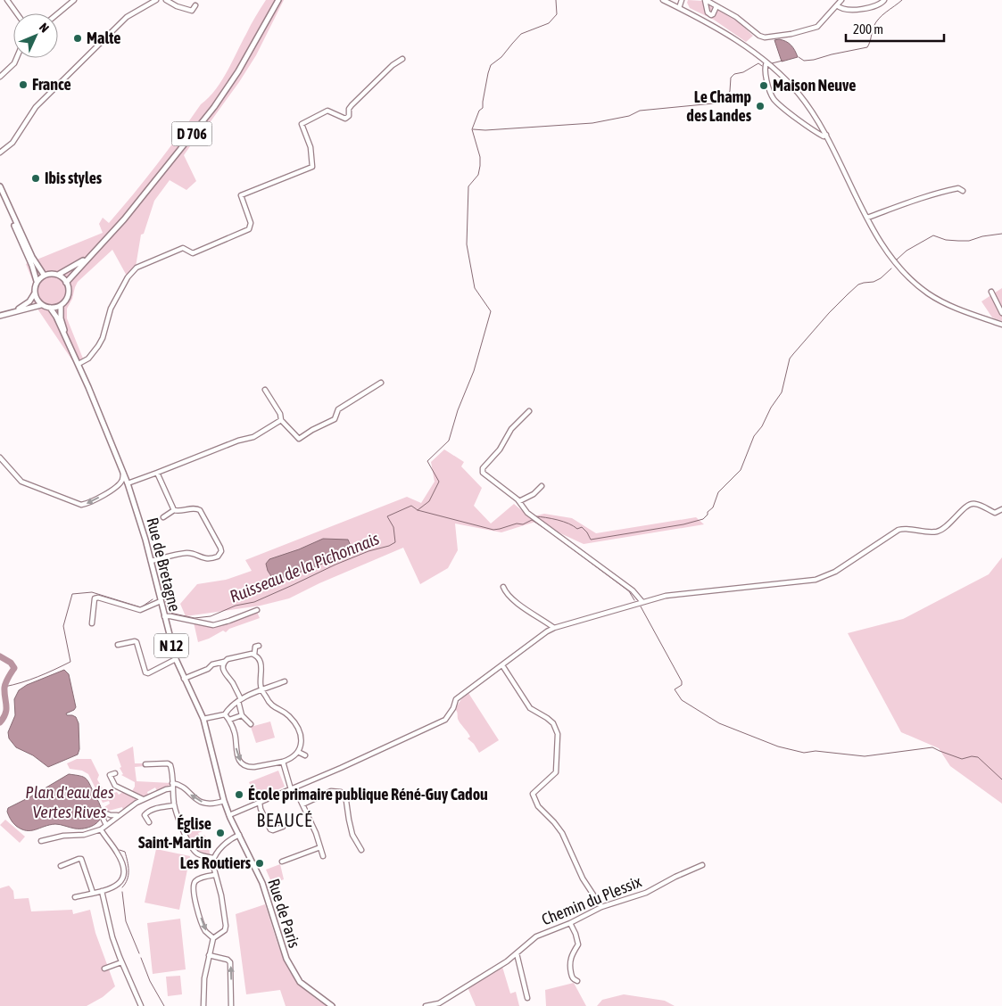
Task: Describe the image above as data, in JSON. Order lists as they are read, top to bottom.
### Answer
{
  "streets": {
    "main road": [
      "D 706",
      "Rue de Bretagne",
      "N 12",
      "Rue de Paris"
    ],
    "street": ["Chemin du Plessix"]
  },
  "crossings": [
    ["D 706", "Rue de Bretagne"],
    ["Rue de Bretagne", "Rue de Paris"]
  ],
  "districts": ["BEAUCÉ"],
  "water": ["Ruisseau de la Pichonnais", "Plan d'eau des Vertes Rives"],
  "places": [
    "Malte",
    "France",
    "Maison Neuve",
    "Le Champ des Landes",
    "Ibis styles",
    "École primaire publique Réné-Guy Cadou",
    "Église Saint-Martin",
    "Les Routiers"
  ],
  "scale_bar": "200 m",
  "north": "top right"
}
